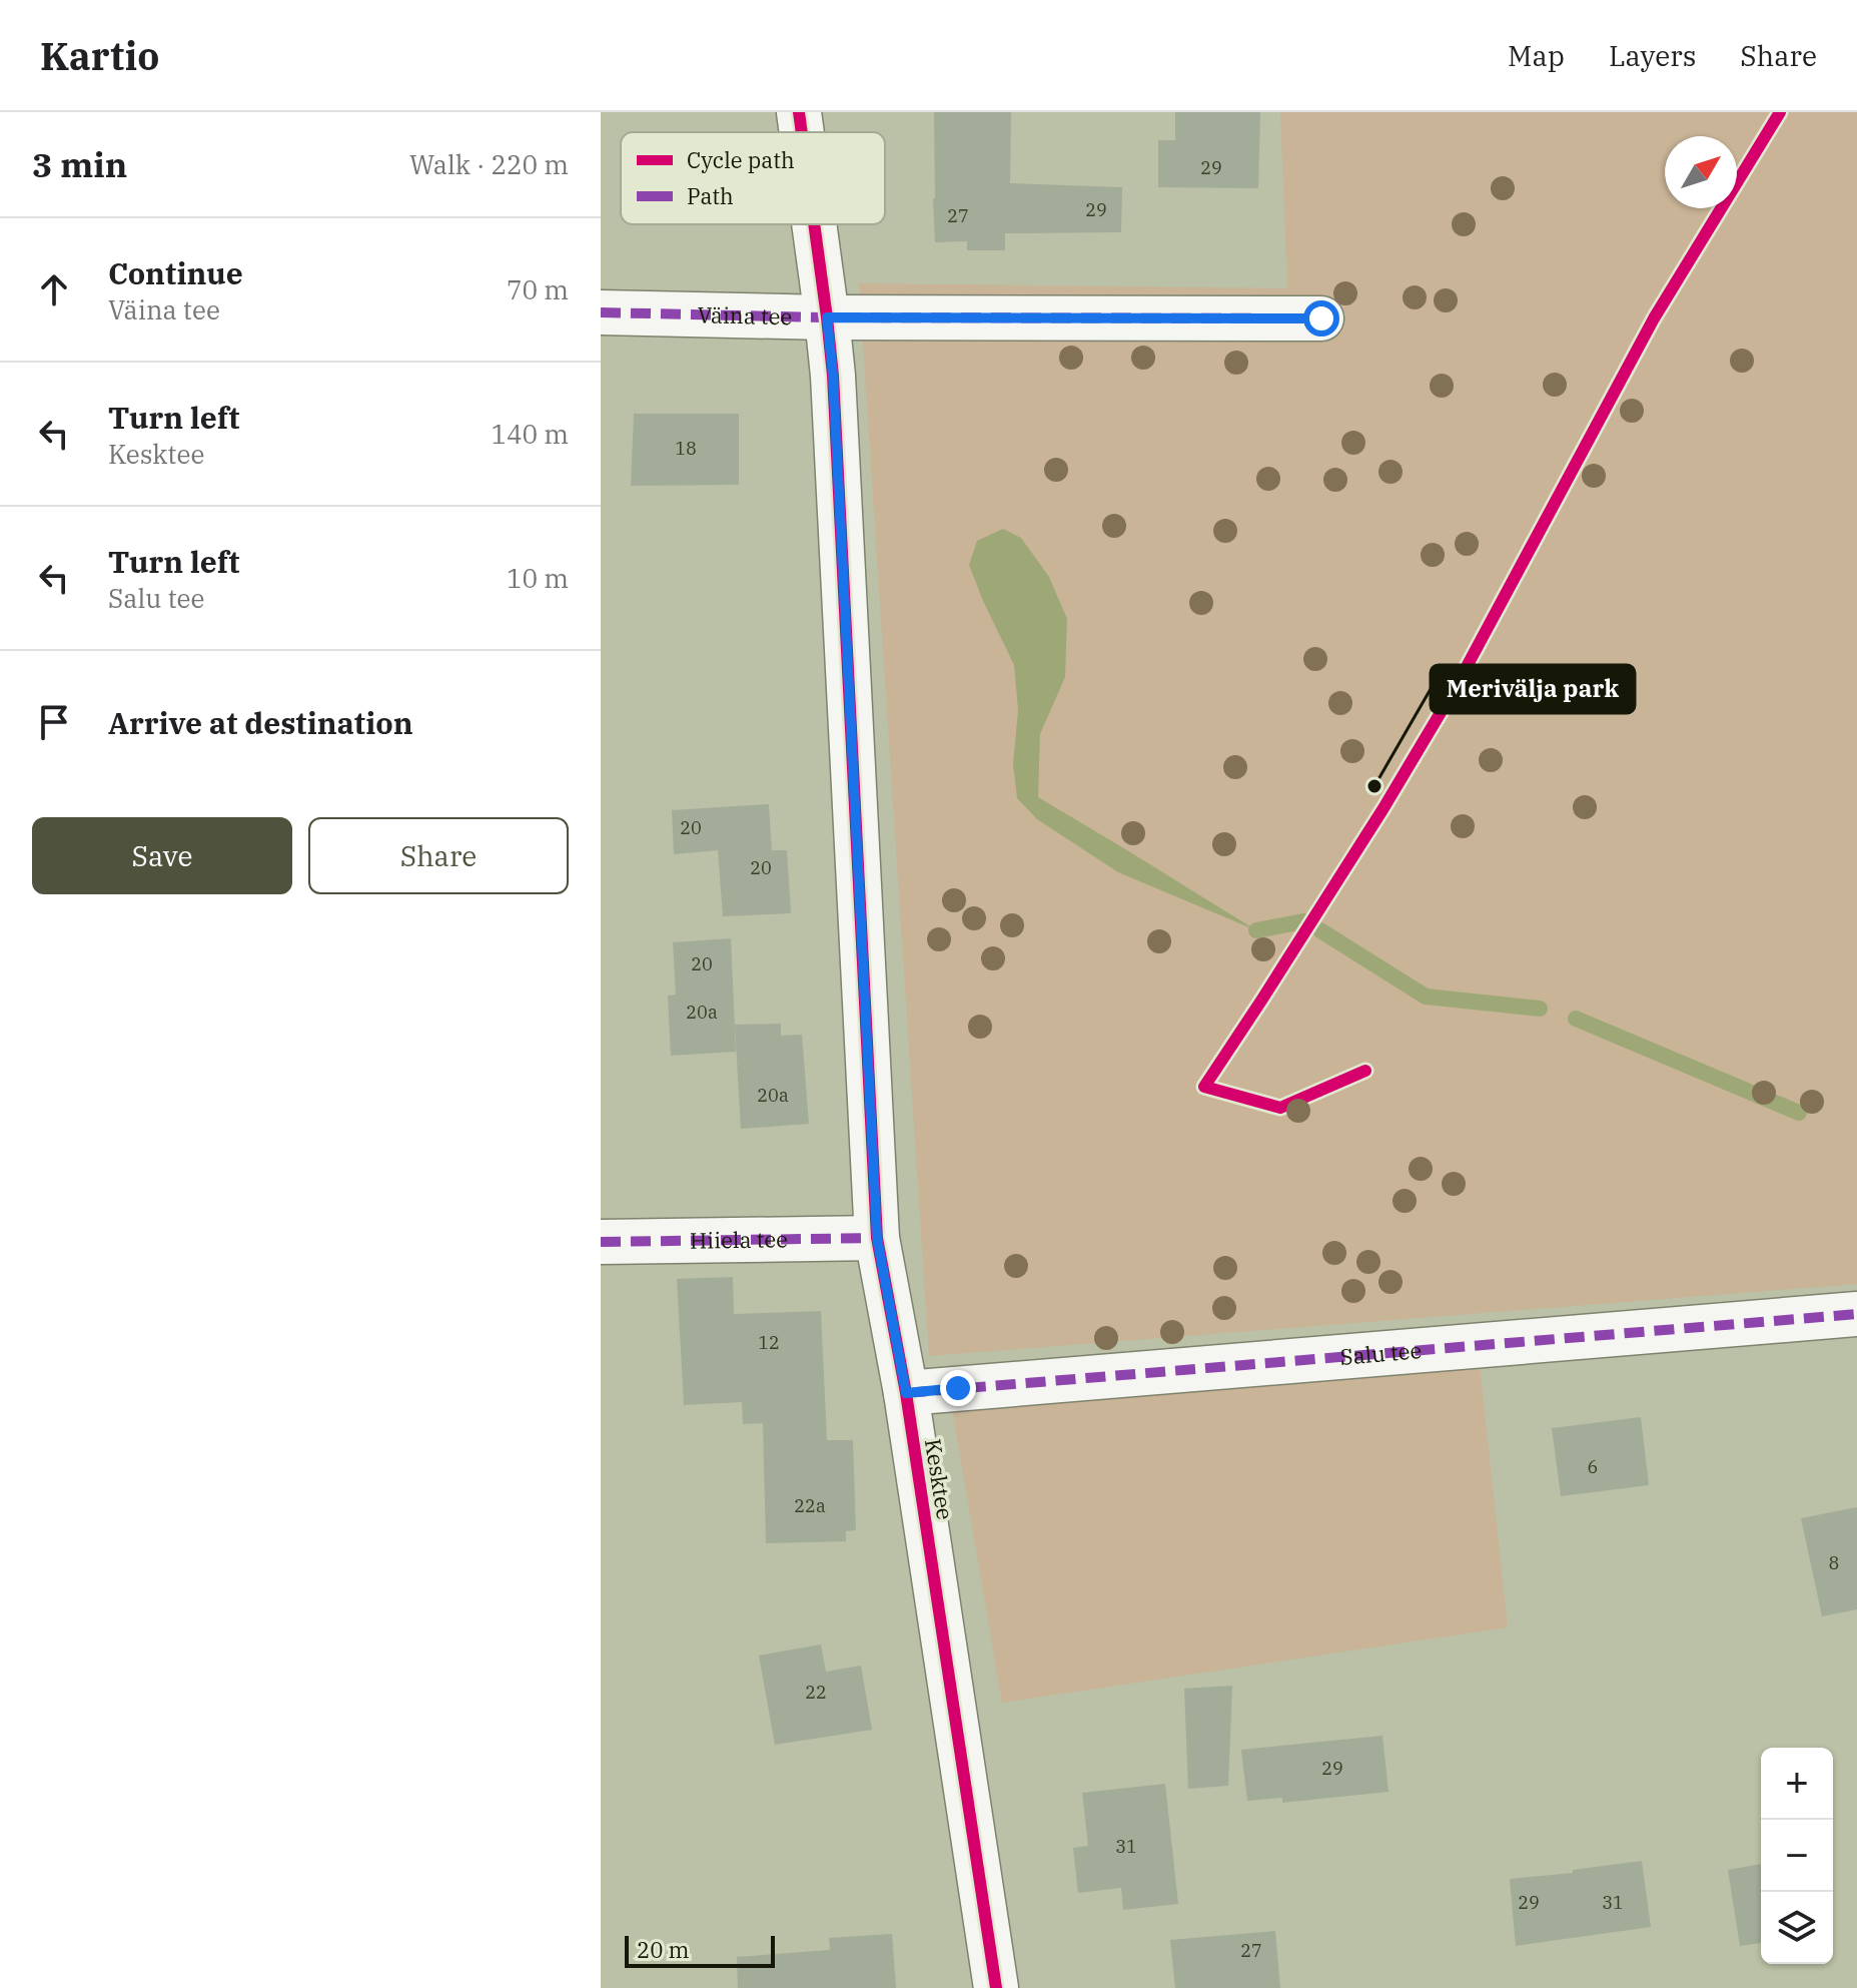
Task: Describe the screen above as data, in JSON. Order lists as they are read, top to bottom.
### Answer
{
  "streets": {
    "street": [
      "Väina tee",
      "Hiiela tee",
      "Salu tee",
      "Kesktee"
    ]
  },
  "crossings": [
    ["Väina tee", "Kesktee"],
    ["Hiiela tee", "Kesktee"],
    ["Salu tee", "Kesktee"]
  ],
  "places": ["Merivälja park"],
  "house_numbers": [
    "29",
    "29",
    "27",
    "18",
    "20",
    "20",
    "20",
    "20a",
    "20a",
    "12",
    "6",
    "22a",
    "8",
    "22",
    "29",
    "31",
    "29",
    "31",
    "27"
  ],
  "legend": ["Cycle path", "Path"],
  "scale_bar": "20 m",
  "north": "top right",
  "page": {
    "header": "Kartio",
    "nav": ["Map", "Layers", "Share"],
    "heading": ["3 min", "Walk · 220 m"],
    "list": [
      ["Continue", "Väina tee", "70 m"],
      ["Turn left", "Kesktee", "140 m"],
      ["Turn left", "Salu tee", "10 m"],
      "Arrive at destination"
    ],
    "buttons": ["Save", "Share"],
    "map_buttons": ["+", "−"],
    "scale": "20 m"
  }
}
